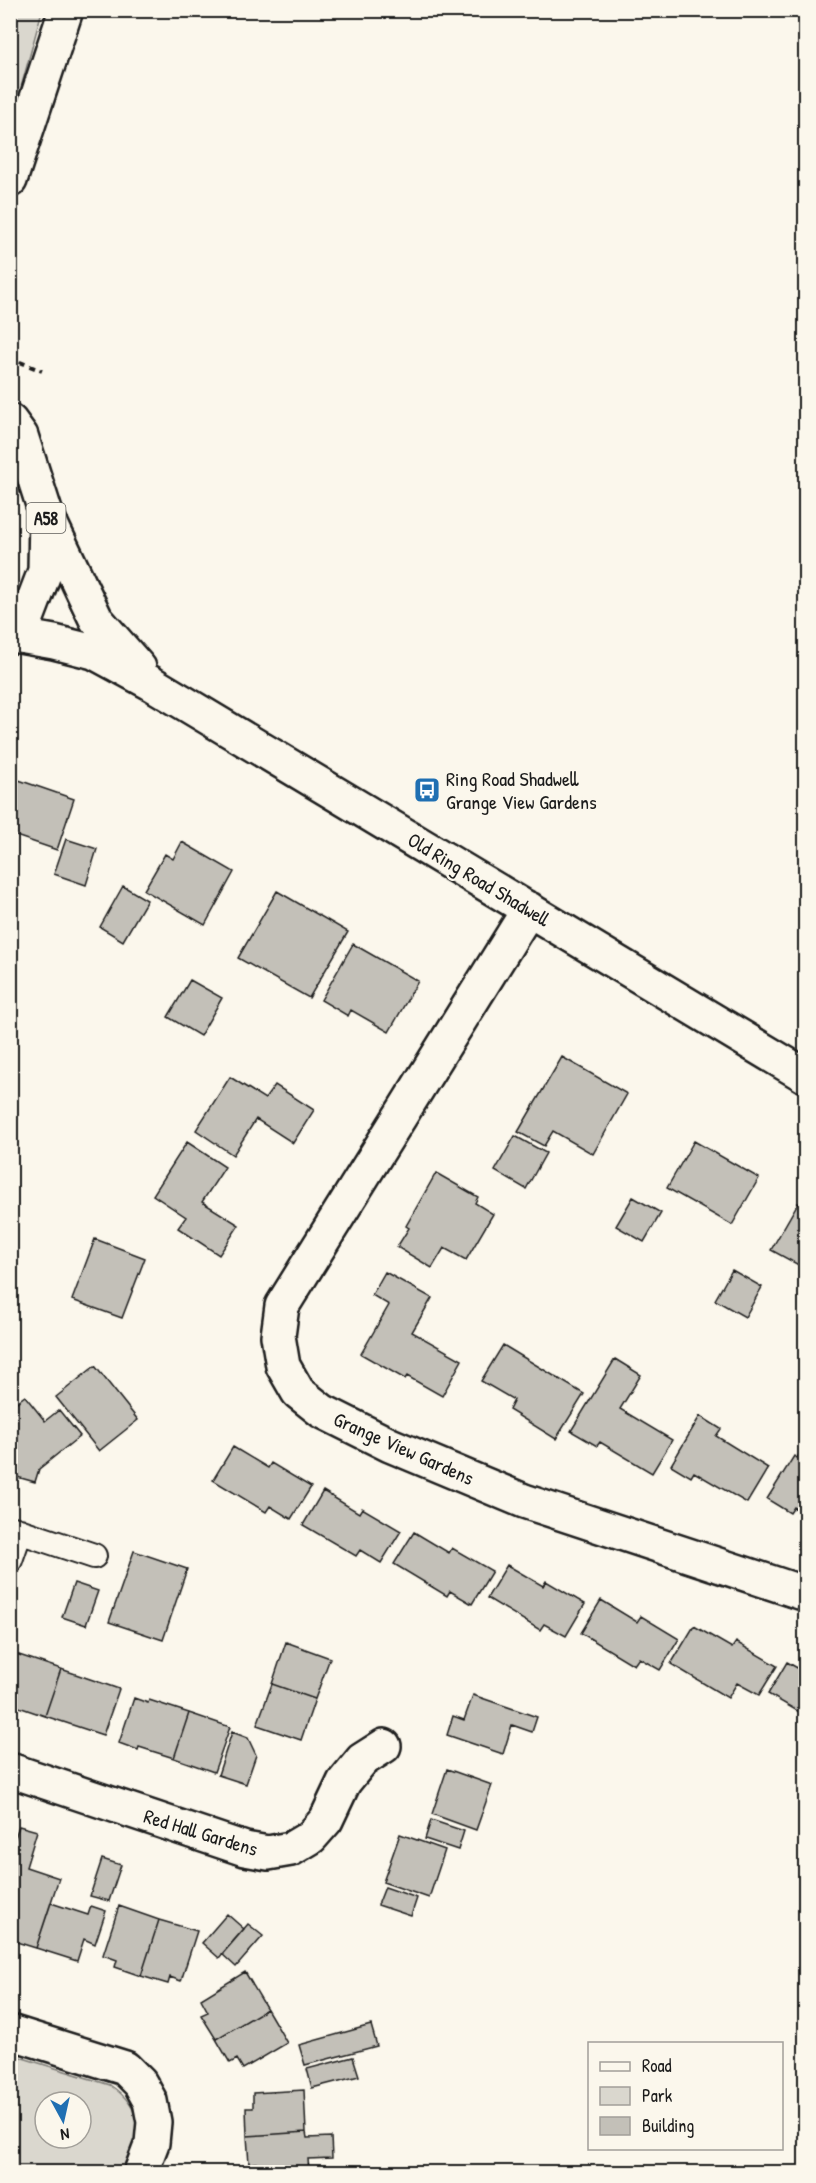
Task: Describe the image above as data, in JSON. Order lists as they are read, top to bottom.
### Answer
{
  "streets": {
    "street": [
      "A58",
      "Old Ring Road Shadwell",
      "Grange View Gardens",
      "Red Hall Gardens"
    ]
  },
  "crossings": [
    ["A58", "Old Ring Road Shadwell"],
    ["Old Ring Road Shadwell", "Grange View Gardens"]
  ],
  "places": {
    "bus stop": ["Ring Road Shadwell Grange View Gardens"]
  },
  "legend": ["Road", "Park", "Building"],
  "north": "bottom"
}
